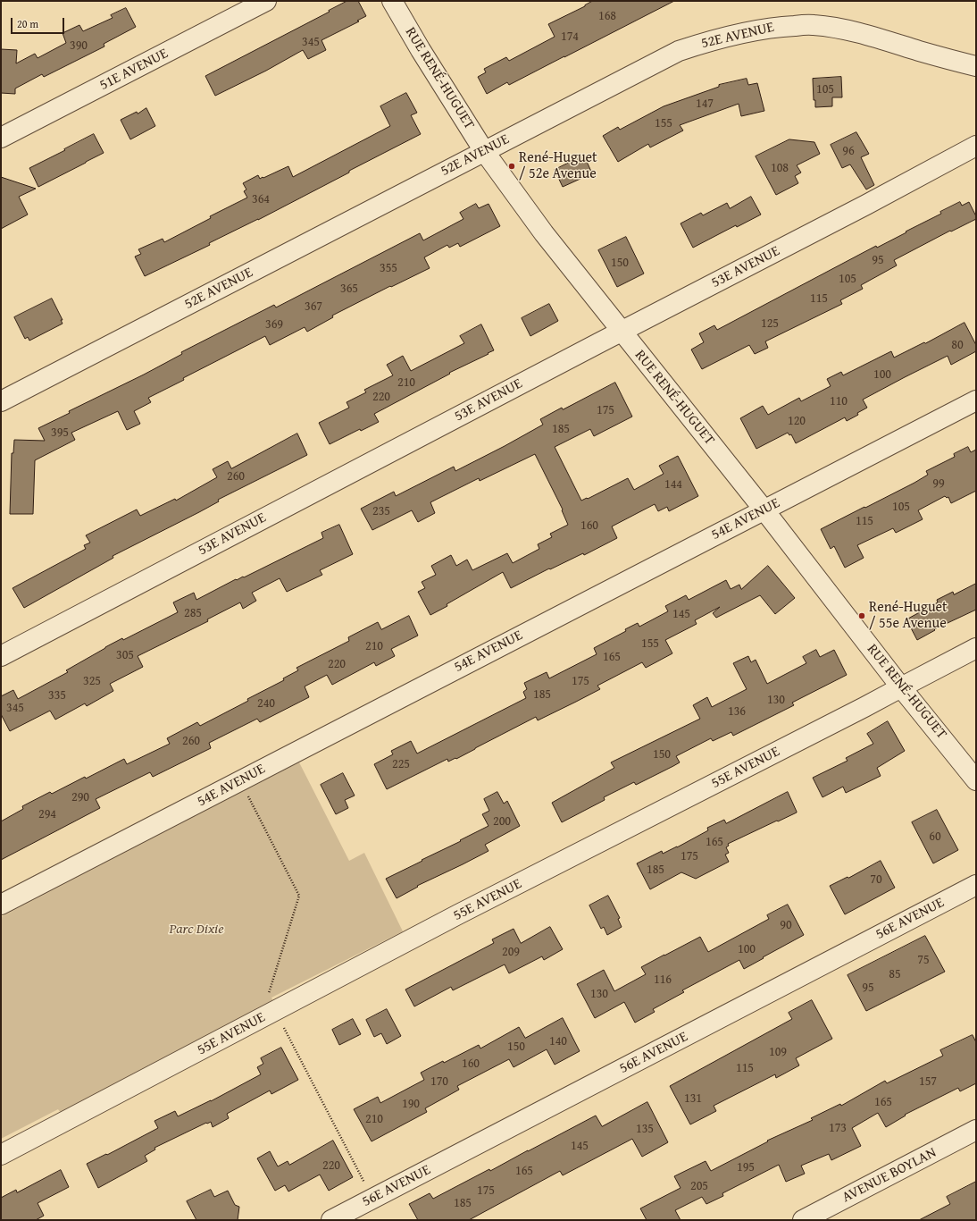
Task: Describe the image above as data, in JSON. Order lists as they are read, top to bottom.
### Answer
{
  "streets": {
    "street": [
      "52E AVENUE",
      "51E AVENUE",
      "RUE RENÉ-HUGUET",
      "53E AVENUE",
      "54E AVENUE",
      "55E AVENUE",
      "56E AVENUE",
      "AVENUE BOYLAN"
    ]
  },
  "crossings": [
    ["52E AVENUE", "RUE RENÉ-HUGUET"],
    ["RUE RENÉ-HUGUET", "53E AVENUE"],
    ["RUE RENÉ-HUGUET", "54E AVENUE"],
    ["RUE RENÉ-HUGUET", "55E AVENUE"]
  ],
  "parks": ["Parc Dixie"],
  "places": ["René-Huguet / 52e Avenue", "René-Huguet / 55e Avenue"],
  "house_numbers": [
    "168",
    "174",
    "345",
    "390",
    "105",
    "147",
    "155",
    "96",
    "108",
    "364",
    "95",
    "150",
    "355",
    "105",
    "365",
    "115",
    "367",
    "125",
    "369",
    "80",
    "100",
    "210",
    "220",
    "110",
    "175",
    "120",
    "185",
    "395",
    "260",
    "99",
    "144",
    "105",
    "235",
    "115",
    "160",
    "285",
    "145",
    "155",
    "210",
    "305",
    "165",
    "220",
    "325",
    "175",
    "185",
    "335",
    "130",
    "240",
    "345",
    "136",
    "260",
    "150",
    "225",
    "290",
    "294",
    "200",
    "60",
    "165",
    "175",
    "185",
    "70",
    "90",
    "100",
    "209",
    "75",
    "85",
    "116",
    "95",
    "130",
    "140",
    "150",
    "109",
    "160",
    "115",
    "170",
    "157",
    "131",
    "165",
    "190",
    "210",
    "173",
    "135",
    "145",
    "220",
    "195",
    "165",
    "205",
    "175",
    "185"
  ],
  "scale_bar": "20 m"
}
